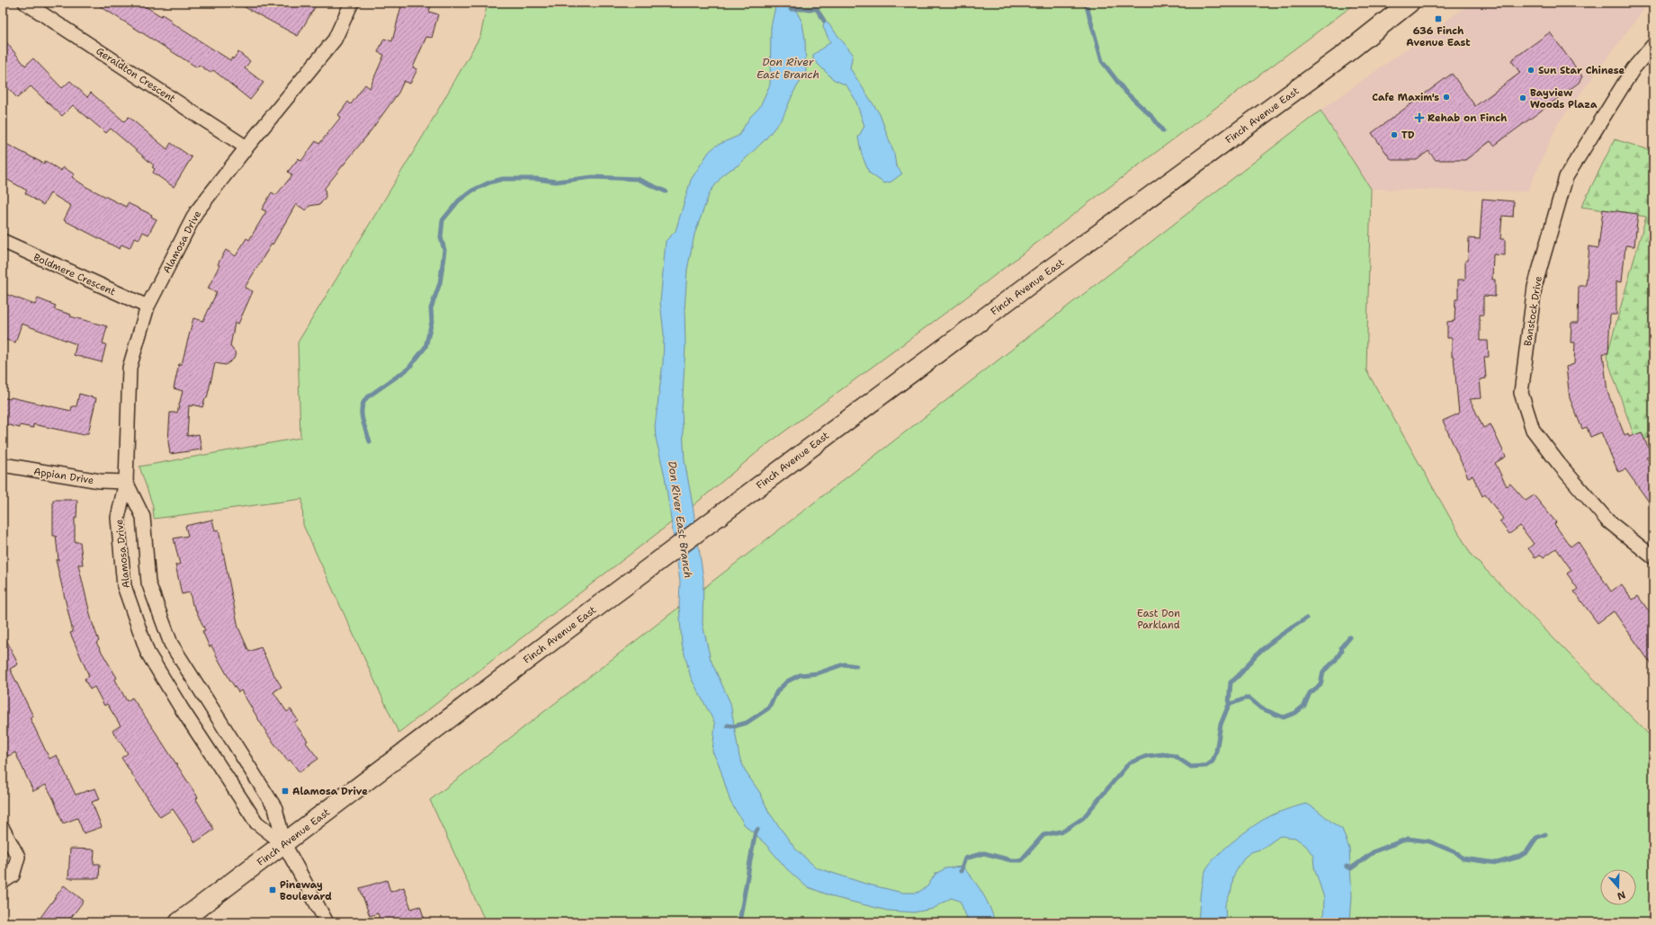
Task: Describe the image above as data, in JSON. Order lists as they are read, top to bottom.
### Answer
{
  "streets": {
    "main road": ["Finch Avenue East"],
    "street": [
      "Geraldton Crescent",
      "Alamosa Drive",
      "Boldmere Crescent",
      "Banstock Drive",
      "Appian Drive"
    ]
  },
  "crossings": [
    ["Geraldton Crescent", "Alamosa Drive"],
    ["Finch Avenue East", "Alamosa Drive"],
    ["Alamosa Drive", "Boldmere Crescent"],
    ["Alamosa Drive", "Appian Drive"]
  ],
  "water": ["Don River East Branch"],
  "parks": ["East Don Parkland"],
  "places": {
    "transit": ["636 Finch Avenue East", "Alamosa Drive", "Pineway Boulevard"],
    "other": [
      "Sun Star Chinese",
      "Cafe Maxim's",
      "Bayview Woods Plaza",
      "TD"
    ],
    "health": ["Rehab on Finch"]
  },
  "north": "bottom"
}
